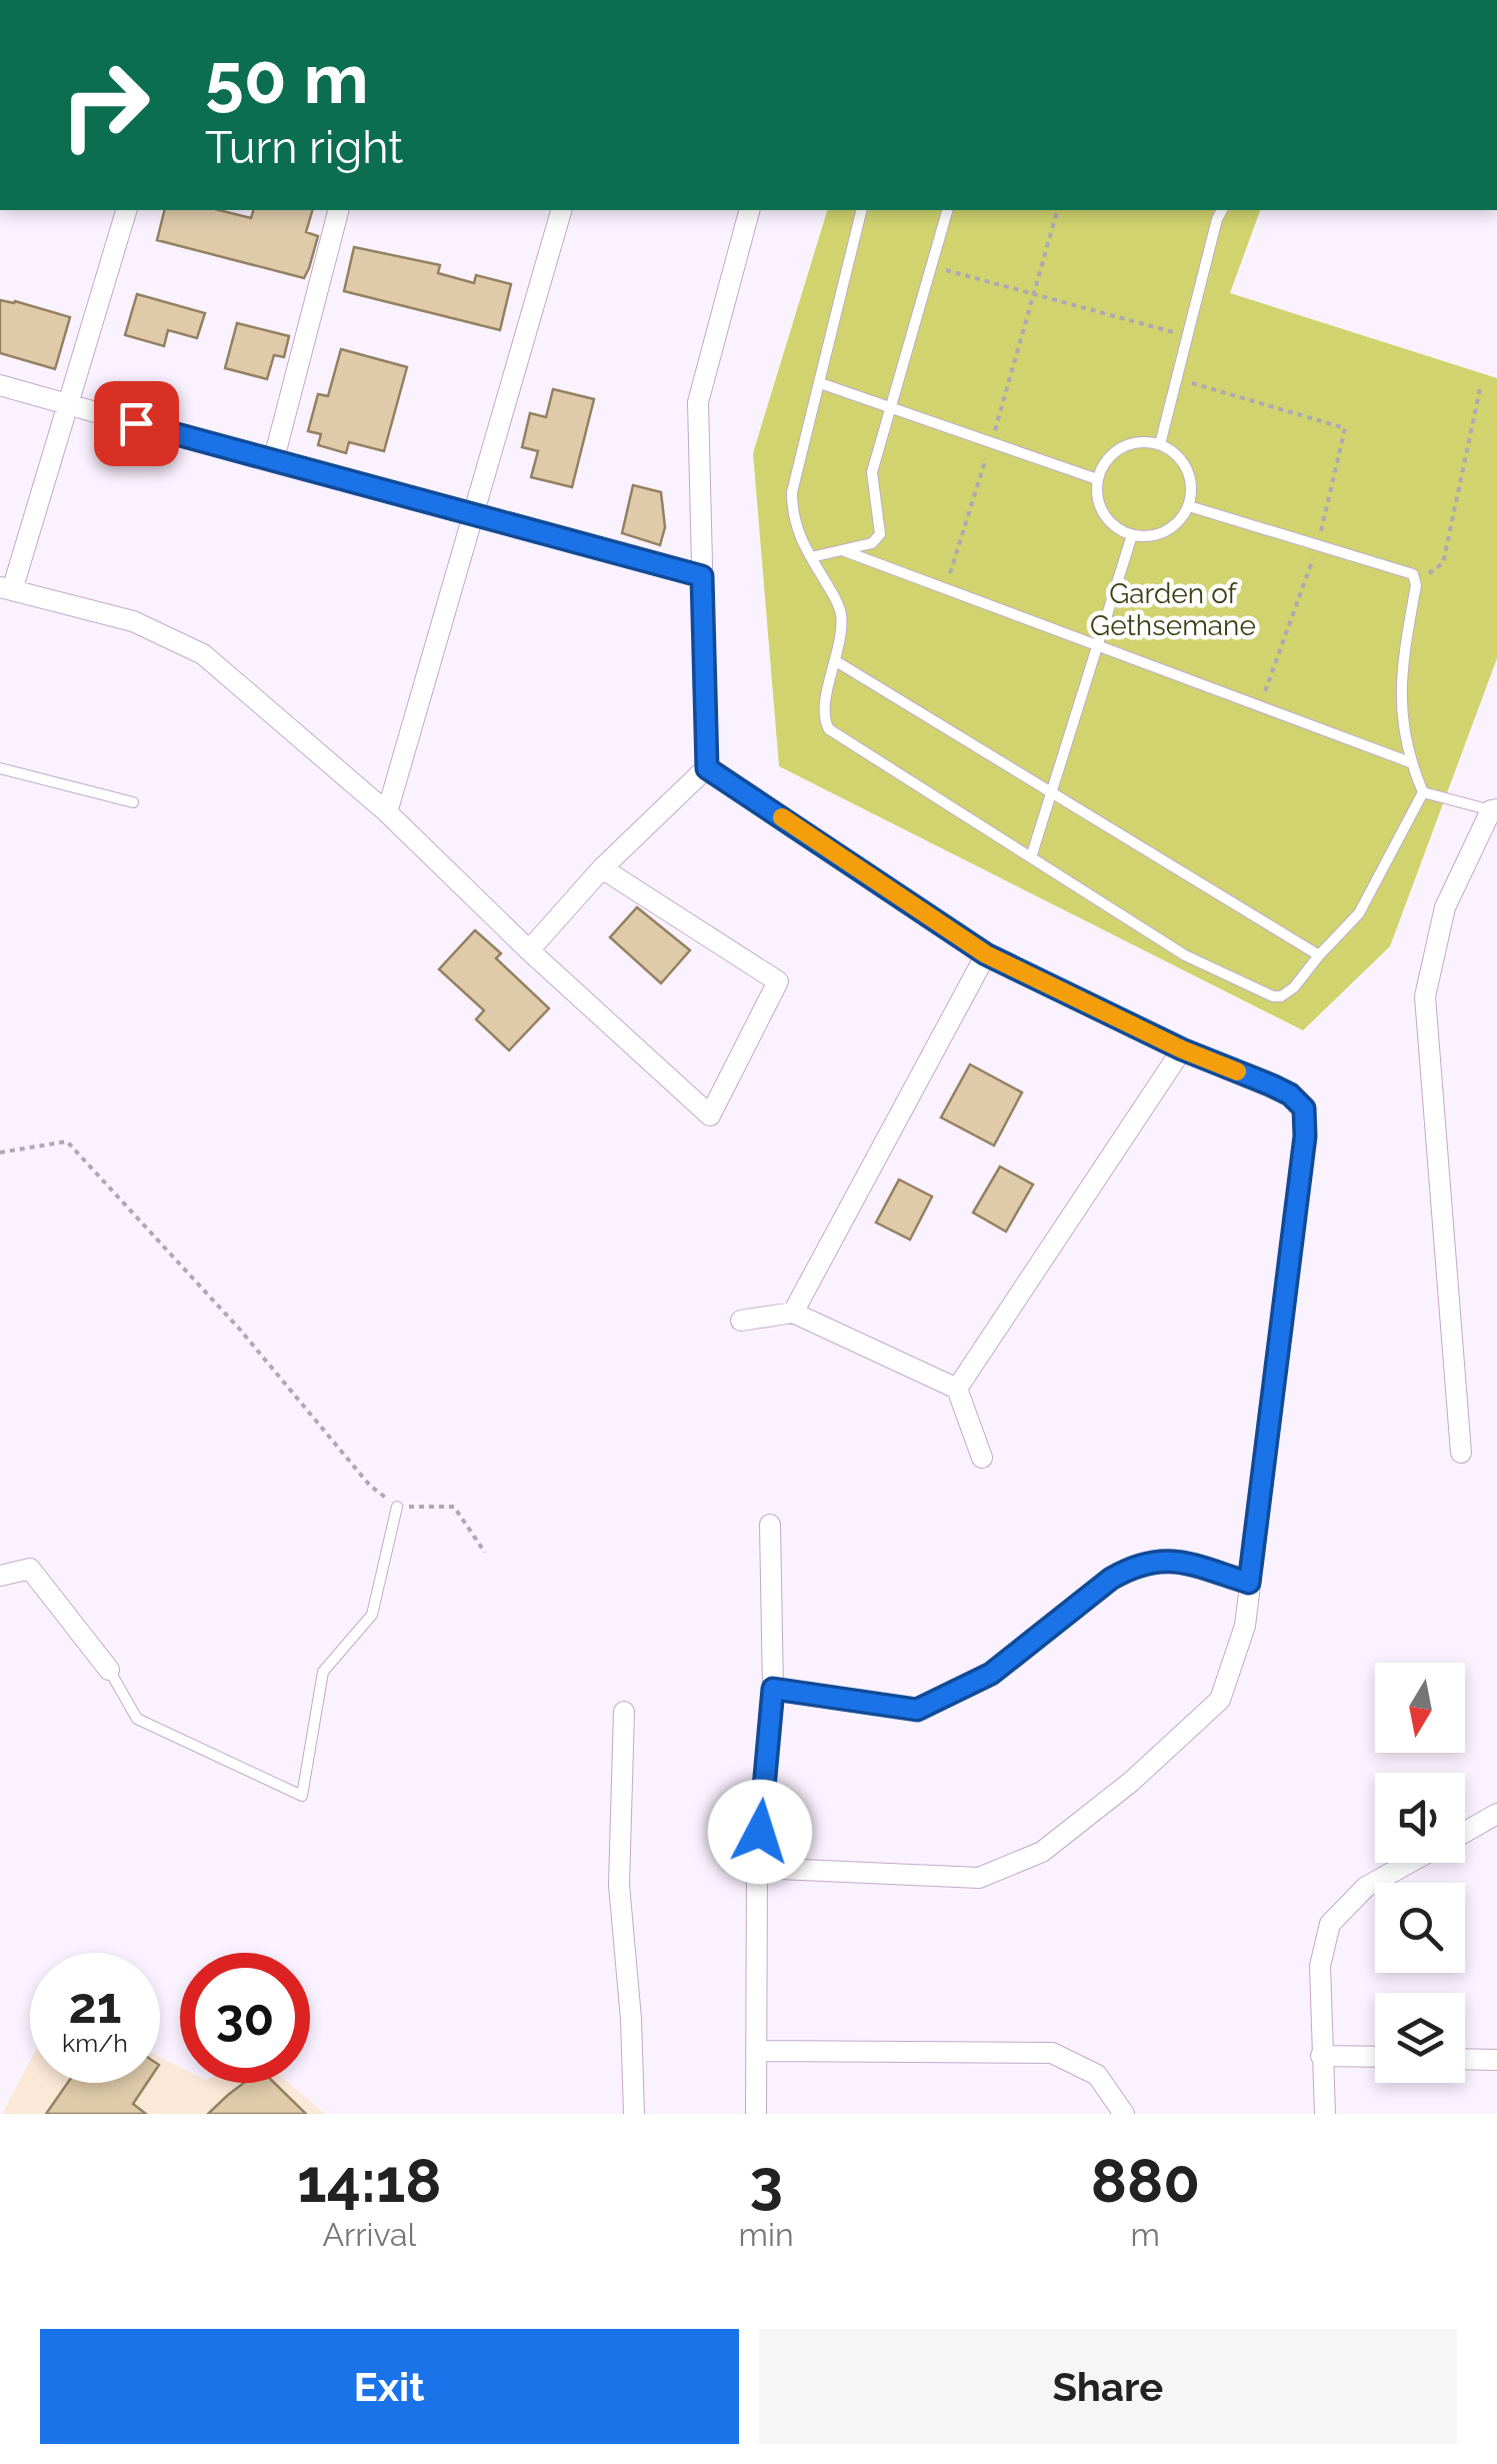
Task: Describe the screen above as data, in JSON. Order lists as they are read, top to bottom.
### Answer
{
  "parks": ["Garden of Gethsemane"],
  "north": "bottom",
  "page": {
    "turn": ["50 m", "Turn right"],
    "speed": "21 km/h",
    "limit": "30",
    "eta": [
      "14:18",
      "Arrival",
      "3",
      "min",
      "880",
      "m"
    ],
    "buttons": ["Exit", "Share"]
  }
}
